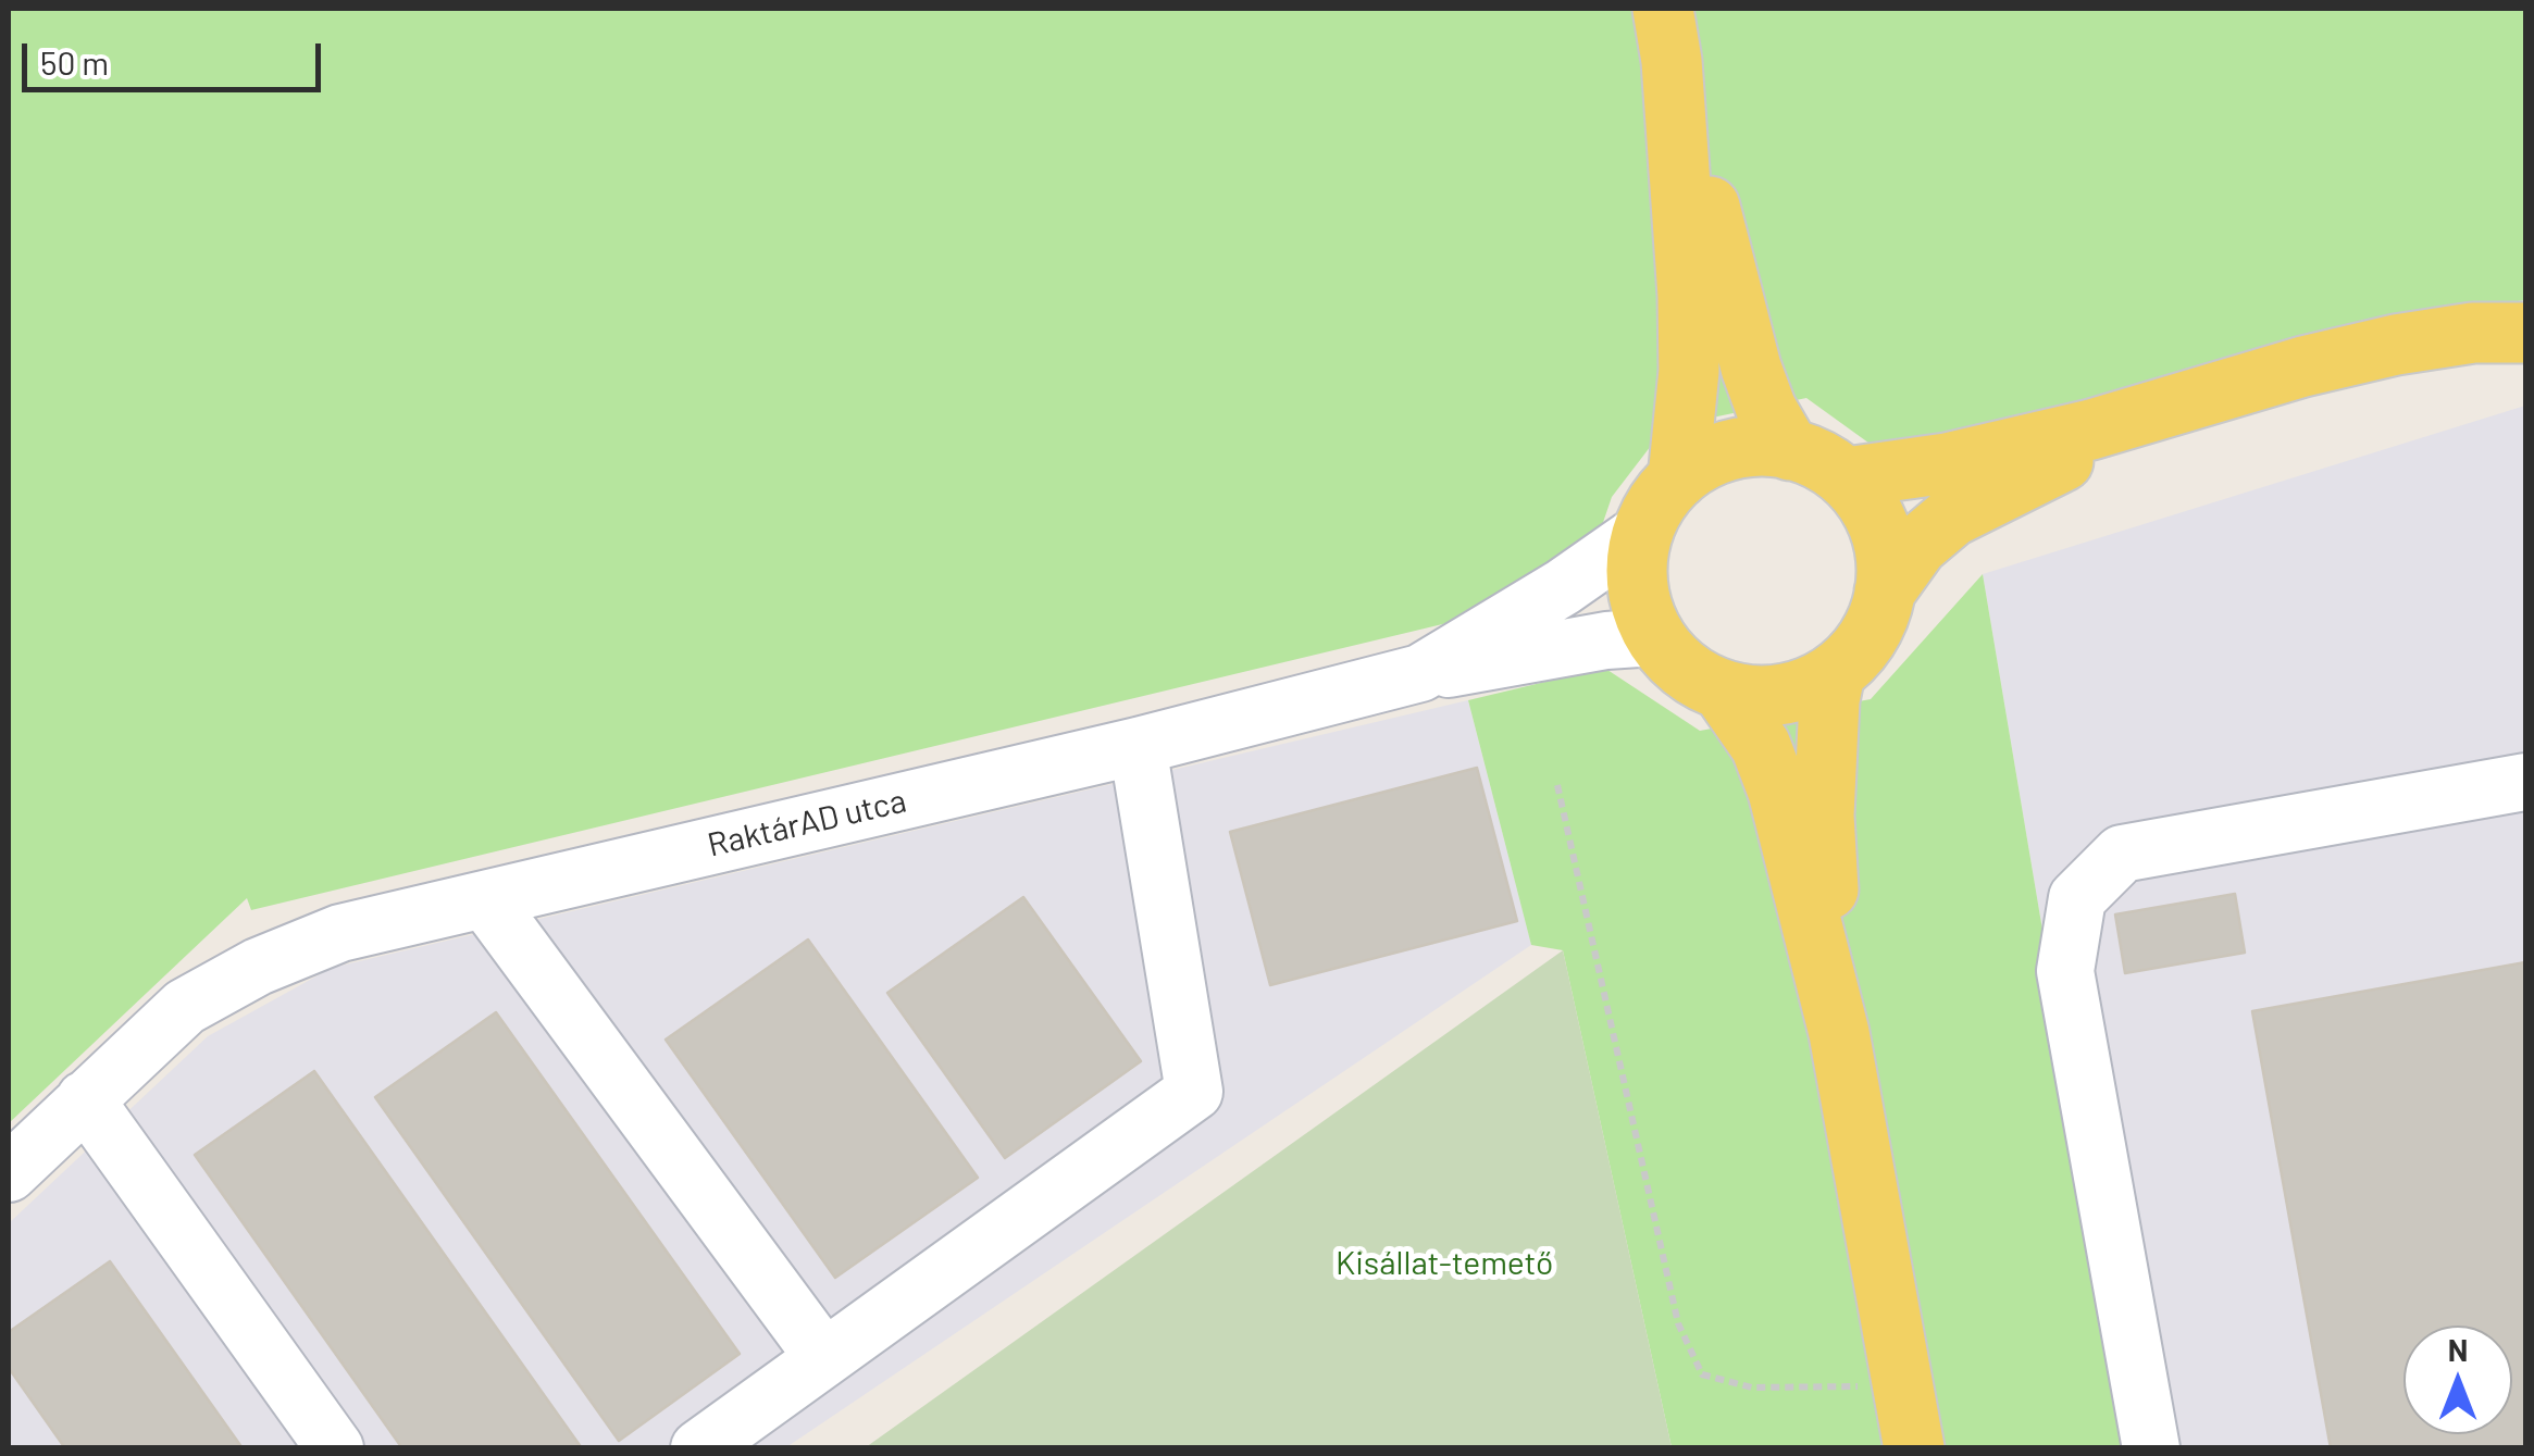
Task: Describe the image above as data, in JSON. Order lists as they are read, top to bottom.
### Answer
{
  "streets": {
    "street": ["RaktárAD utca"]
  },
  "parks": ["Kisállat-temető"],
  "scale_bar": "50 m",
  "north": "top"
}
